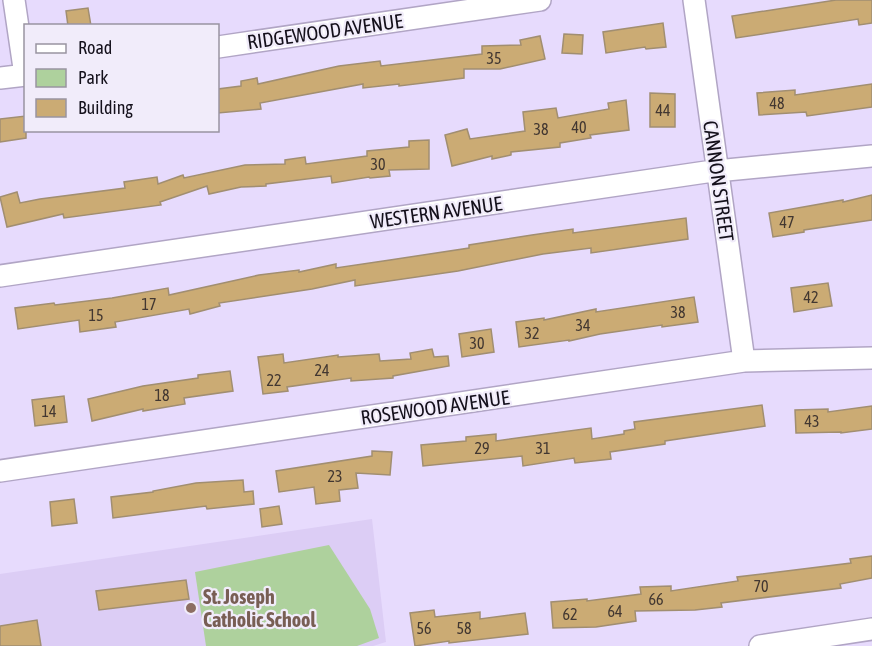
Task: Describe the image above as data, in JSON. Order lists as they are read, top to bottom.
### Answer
{
  "streets": {
    "street": [
      "RIDGEWOOD AVENUE",
      "CANNON STREET",
      "WESTERN AVENUE",
      "ROSEWOOD AVENUE"
    ]
  },
  "crossings": [
    ["CANNON STREET", "WESTERN AVENUE"],
    ["CANNON STREET", "ROSEWOOD AVENUE"]
  ],
  "places": ["St. Joseph Catholic School"],
  "house_numbers": [
    "35",
    "48",
    "44",
    "40",
    "38",
    "30",
    "47",
    "42",
    "17",
    "38",
    "15",
    "34",
    "32",
    "30",
    "24",
    "22",
    "18",
    "14",
    "43",
    "29",
    "31",
    "23",
    "70",
    "66",
    "64",
    "62",
    "56",
    "58"
  ],
  "legend": ["Road", "Park", "Building"]
}
